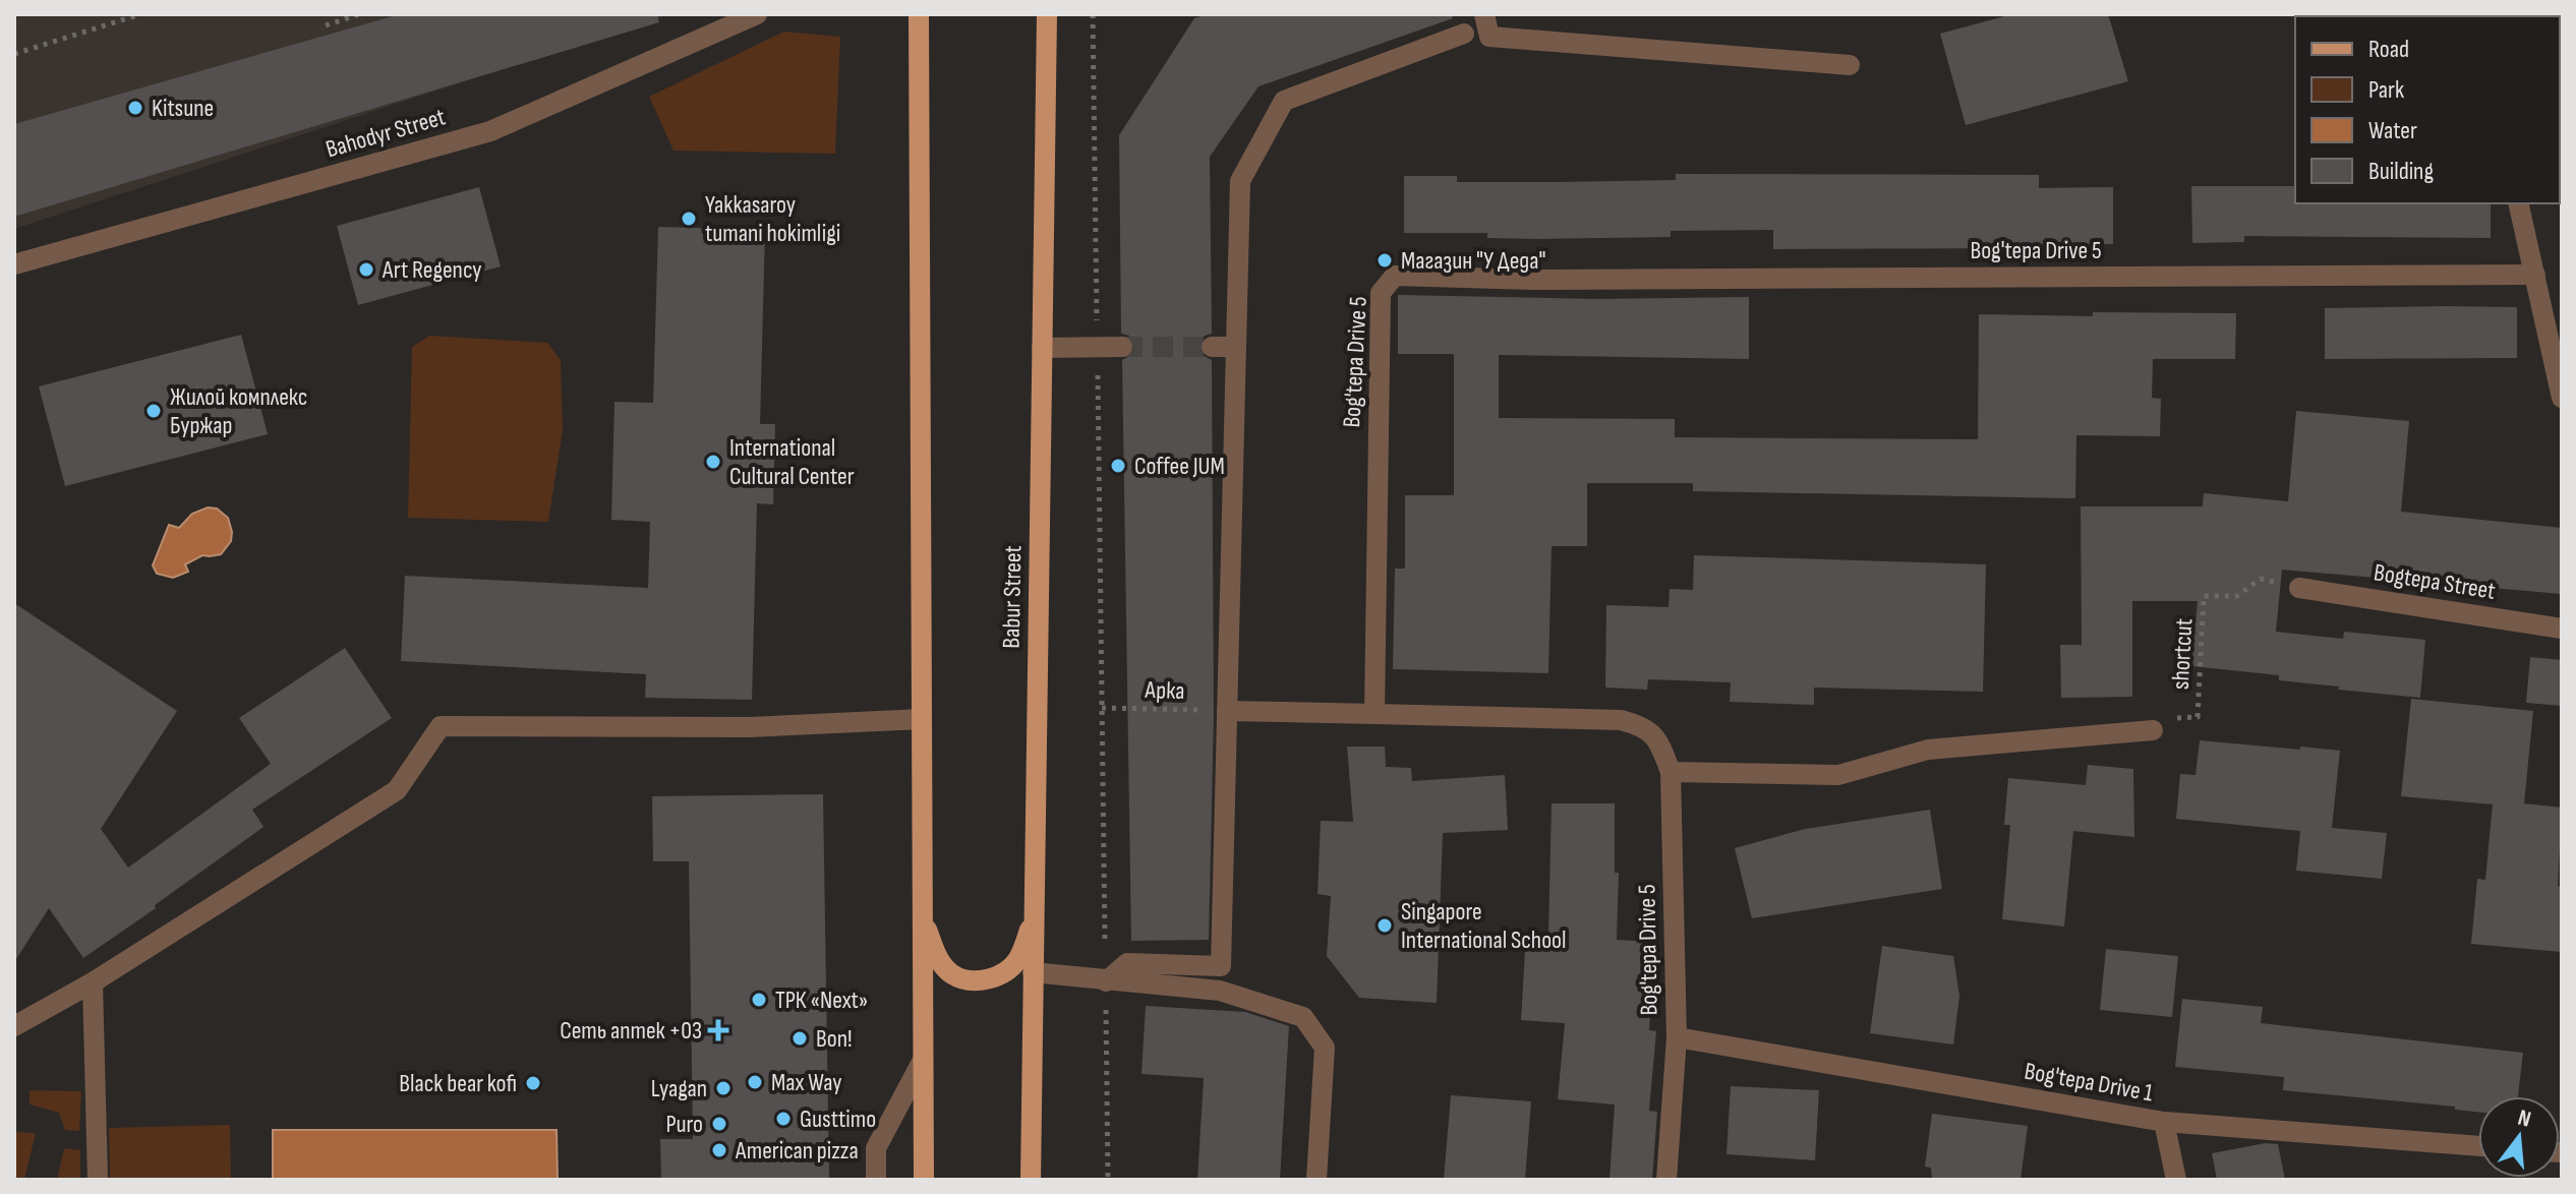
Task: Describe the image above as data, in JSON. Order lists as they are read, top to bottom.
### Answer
{
  "streets": {
    "main road": ["Babur Street"],
    "street": [
      "Bahodyr Street",
      "Bog'tepa Drive 5",
      "Bogtepa Street",
      "Bog'tepa Drive 1"
    ],
    "path": ["shortcut", "Арка"]
  },
  "crossings": [
    ["Bog'tepa Drive 5", "Bog'tepa Drive 1"],
    ["Bogtepa Street", "shortcut"]
  ],
  "places": {
    "other": [
      "Kitsune",
      "Yakkasaroy tumani hokimligi",
      "Магазин \"У Деда\"",
      "Art Regency",
      "Жилой комплекс Буржар",
      "International Cultural Center",
      "Coffee JUM",
      "Singapore International School",
      "ТРК «Next»",
      "Bon!",
      "Max Way",
      "Black bear kofi",
      "Lyagan",
      "Gusttimo",
      "Puro",
      "American pizza"
    ],
    "health": ["Сеть аптек +03"]
  },
  "legend": [
    "Road",
    "Park",
    "Water",
    "Building"
  ],
  "north": "top"
}
